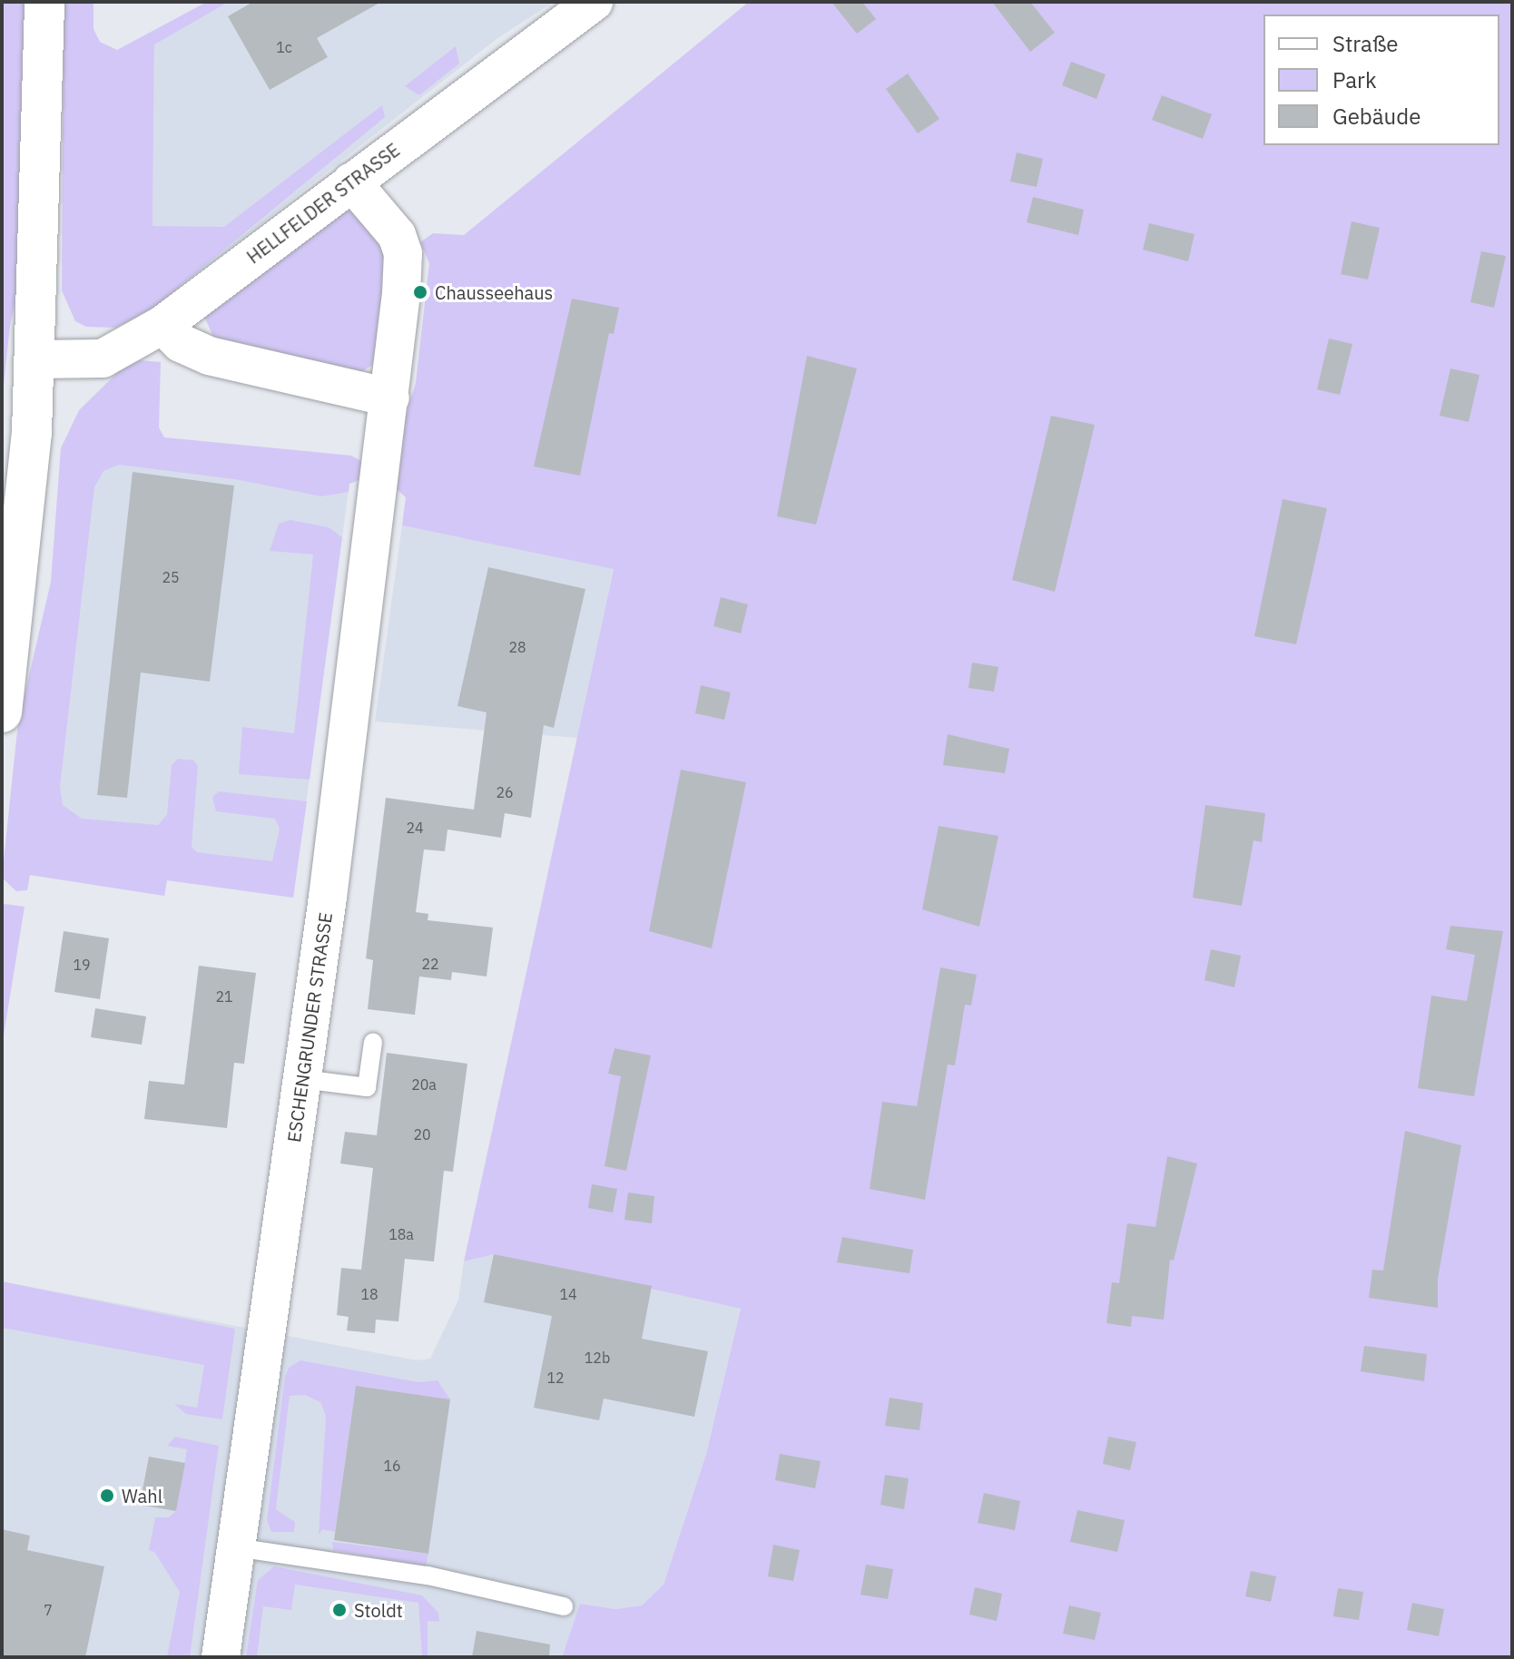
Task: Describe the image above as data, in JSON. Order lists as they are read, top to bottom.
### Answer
{
  "streets": {
    "street": ["HELLFELDER STRASSE", "ESCHENGRUNDER STRASSE"]
  },
  "crossings": [
    ["HELLFELDER STRASSE", "ESCHENGRUNDER STRASSE"]
  ],
  "places": ["Chausseehaus", "Wahl", "Stoldt"],
  "house_numbers": [
    "1c",
    "25",
    "28",
    "26",
    "24",
    "22",
    "19",
    "21",
    "20a",
    "20",
    "18a",
    "18",
    "14",
    "12b",
    "12",
    "16",
    "7"
  ],
  "legend": ["Straße", "Park", "Gebäude"]
}
